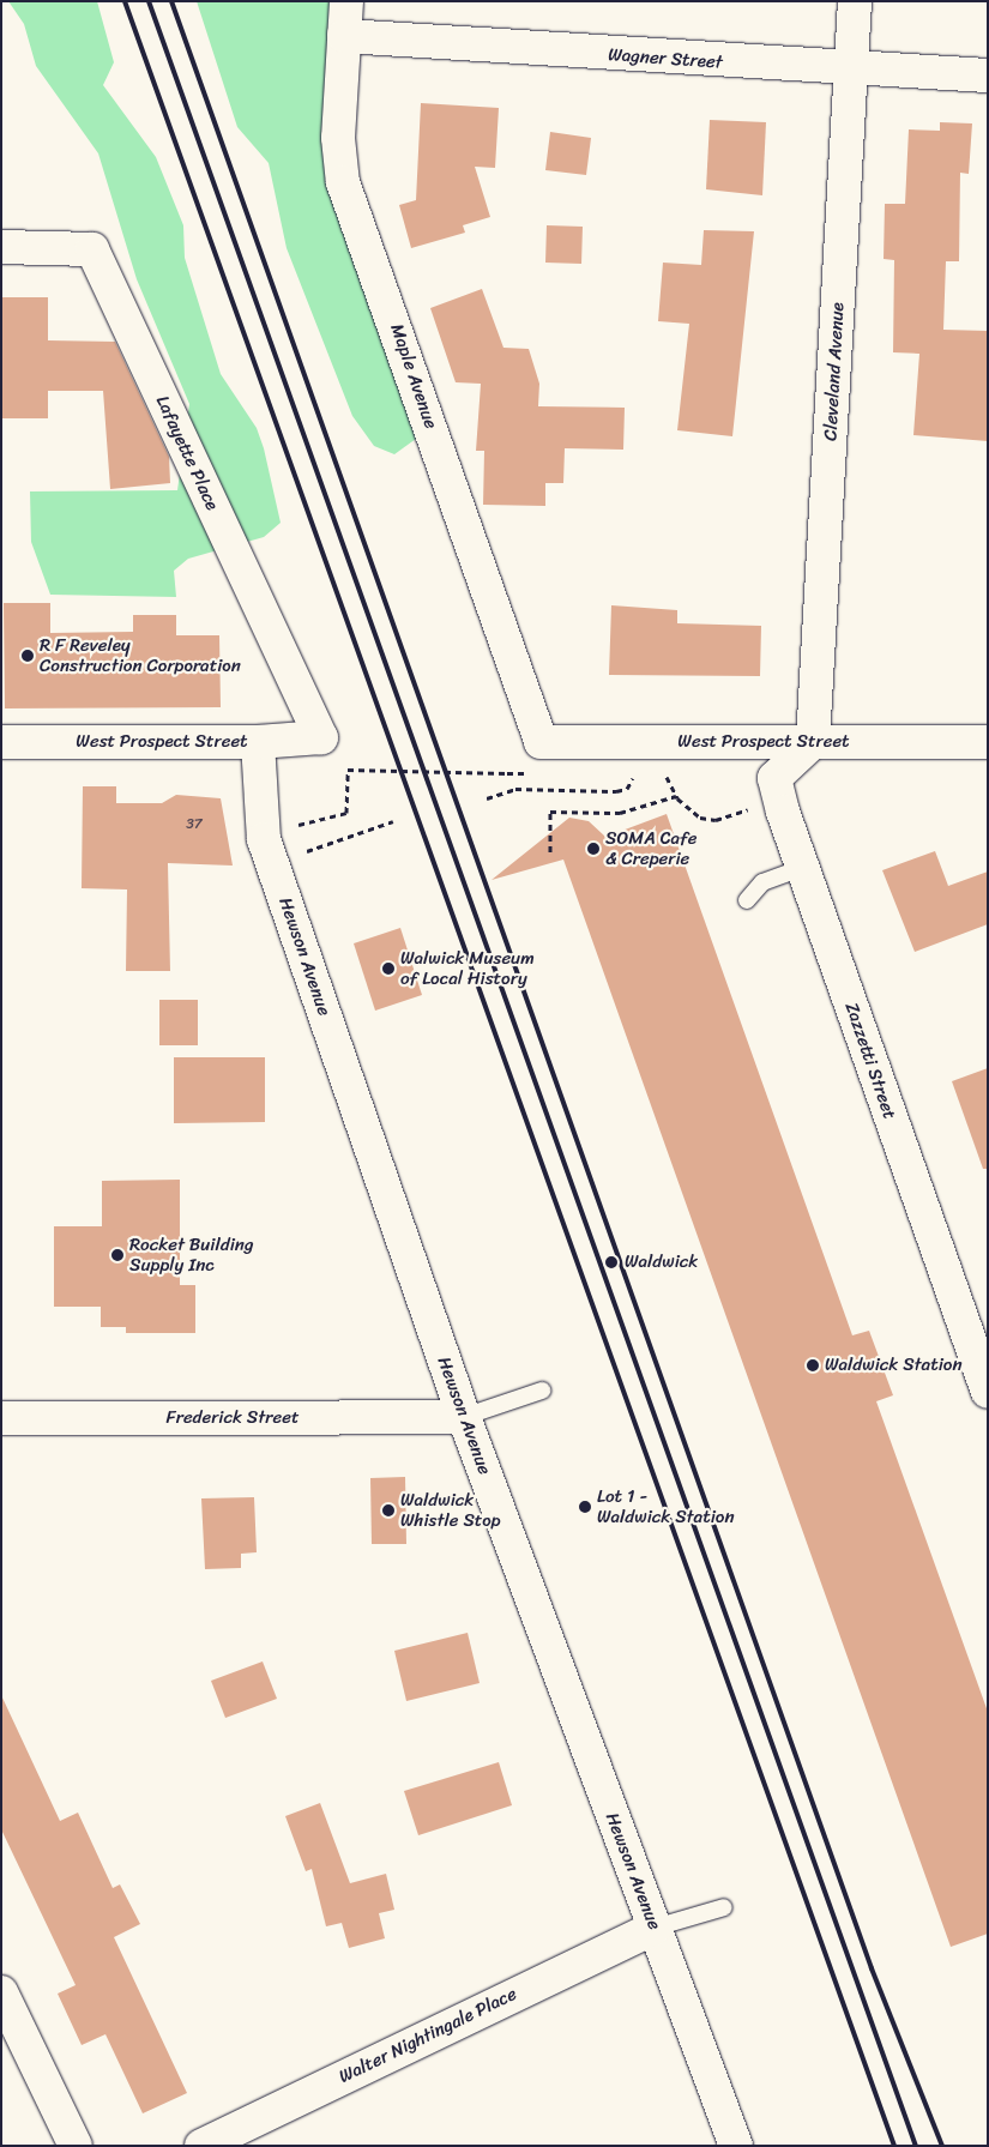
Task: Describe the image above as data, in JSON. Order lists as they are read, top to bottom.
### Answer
{
  "streets": {
    "street": [
      "Wagner Street",
      "Cleveland Avenue",
      "Maple Avenue",
      "Lafayette Place",
      "West Prospect Street",
      "Hewson Avenue",
      "Zazzetti Street",
      "Frederick Street",
      "Walter Nightingale Place"
    ]
  },
  "crossings": [
    ["Wagner Street", "Cleveland Avenue"],
    ["Wagner Street", "Maple Avenue"],
    ["Cleveland Avenue", "West Prospect Street"],
    ["Cleveland Avenue", "Zazzetti Street"],
    ["Maple Avenue", "West Prospect Street"],
    ["Lafayette Place", "West Prospect Street"],
    ["West Prospect Street", "Hewson Avenue"],
    ["West Prospect Street", "Zazzetti Street"],
    ["Hewson Avenue", "Frederick Street"],
    ["Hewson Avenue", "Walter Nightingale Place"]
  ],
  "places": [
    "R F Reveley Construction Corporation",
    "SOMA Cafe & Creperie",
    "Walwick Museum of Local History",
    "Rocket Building Supply Inc",
    "Waldwick",
    "Waldwick Station",
    "Lot 1 - Waldwick Station",
    "Waldwick Whistle Stop"
  ],
  "house_numbers": ["37"]
}
